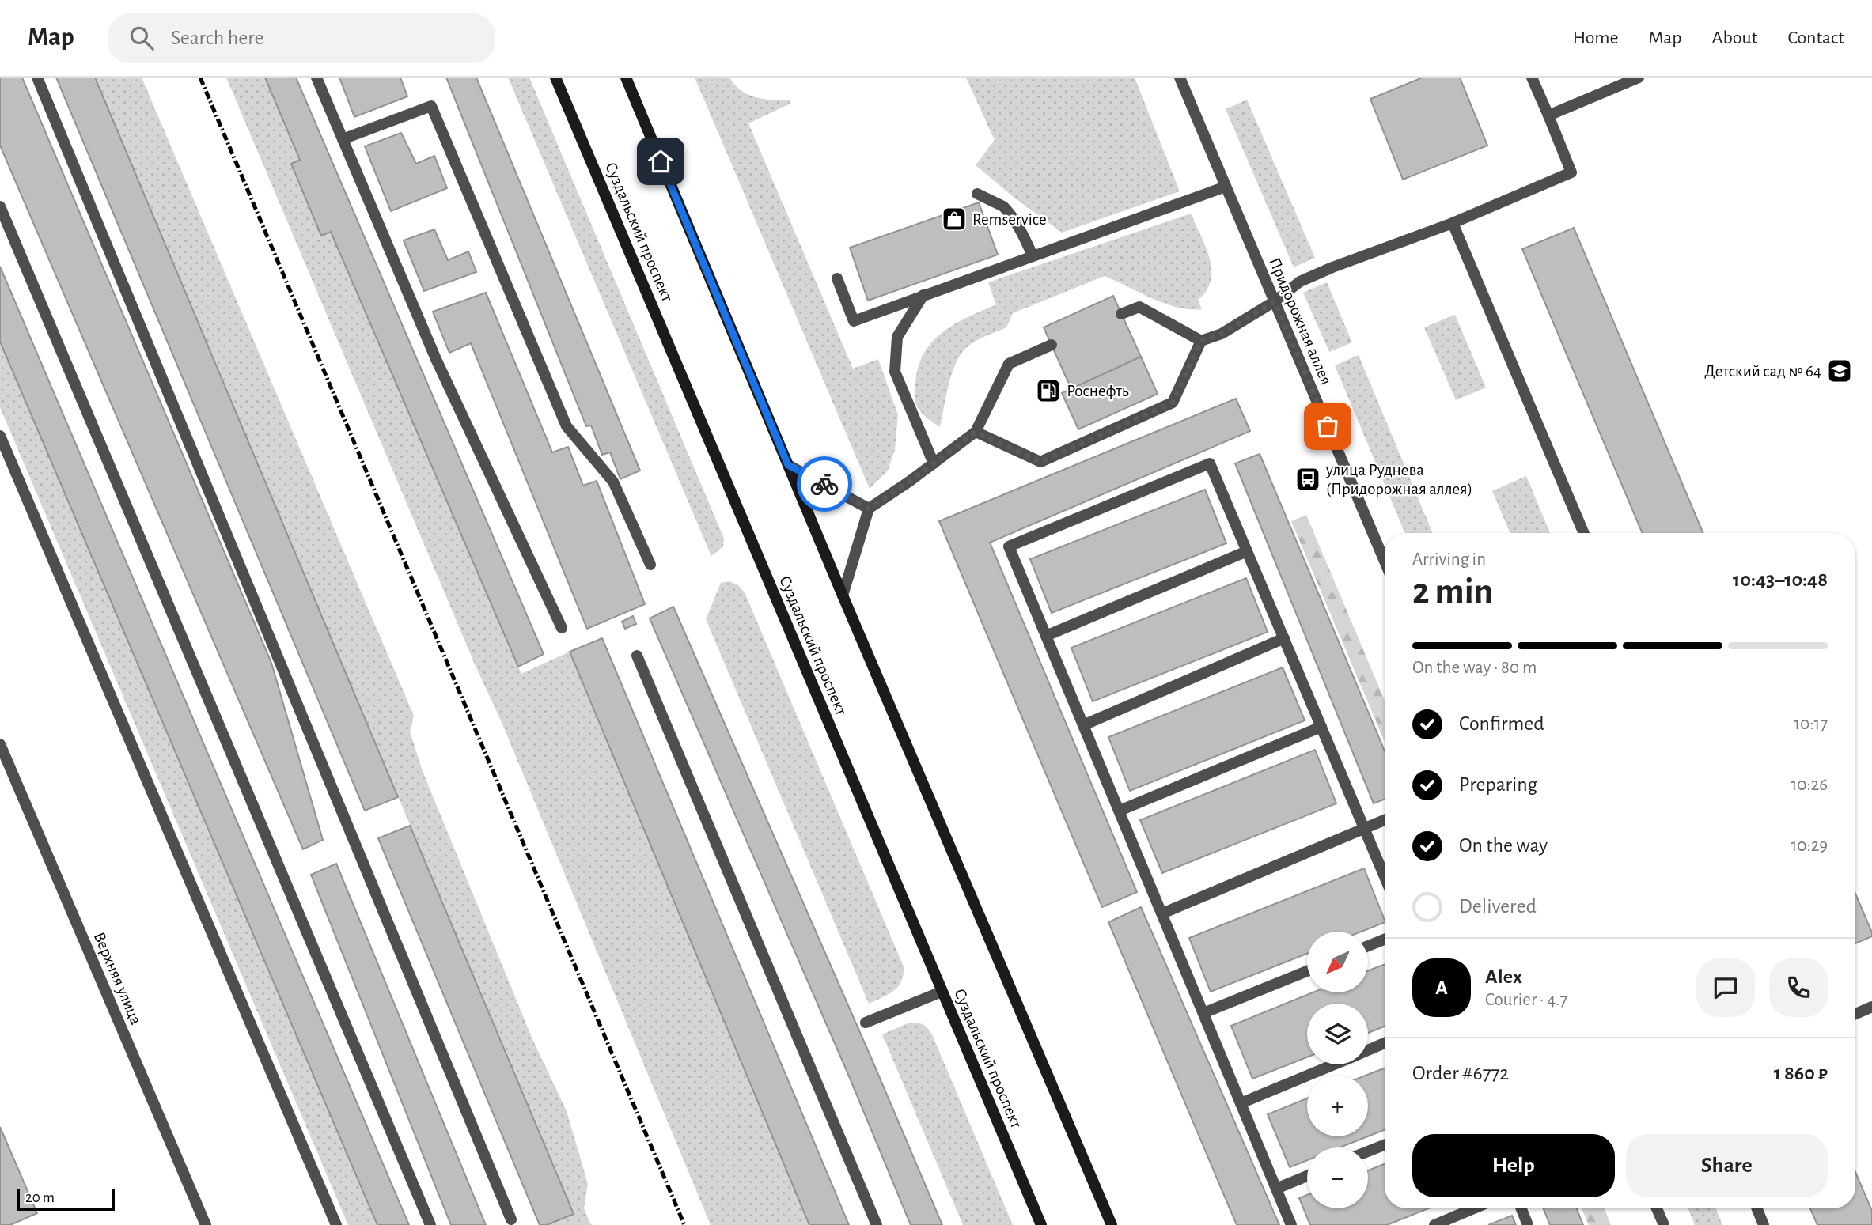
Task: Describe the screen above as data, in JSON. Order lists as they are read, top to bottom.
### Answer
{
  "streets": {
    "main road": ["Суздальский проспект"],
    "street": ["Придорожная аллея", "Верхняя улица"]
  },
  "places": {
    "shop": ["Remservice"],
    "school or university": ["Детский сад № 64"],
    "fuel station": ["Роснефть"],
    "bus stop": ["улица Руднева (Придорожная аллея)"]
  },
  "scale_bar": "20 m",
  "north": "bottom left",
  "page": {
    "header": "Map",
    "search": "Search here",
    "nav": [
      "Home",
      "Map",
      "About",
      "Contact"
    ],
    "heading": ["2 min", "Arriving in", "10:43–10:48"],
    "panel": [
      "Alex",
      "Courier · 4.7",
      "Order #6772",
      "1 860 ₽"
    ],
    "bar": "On the way · 80 m",
    "list": [
      ["Confirmed", "10:17"],
      ["Preparing", "10:26"],
      ["On the way", "10:29"],
      "Delivered"
    ],
    "map_buttons": ["+", "−"],
    "round": "A",
    "buttons": ["Help", "Share"],
    "scale": "20 m"
  }
}
